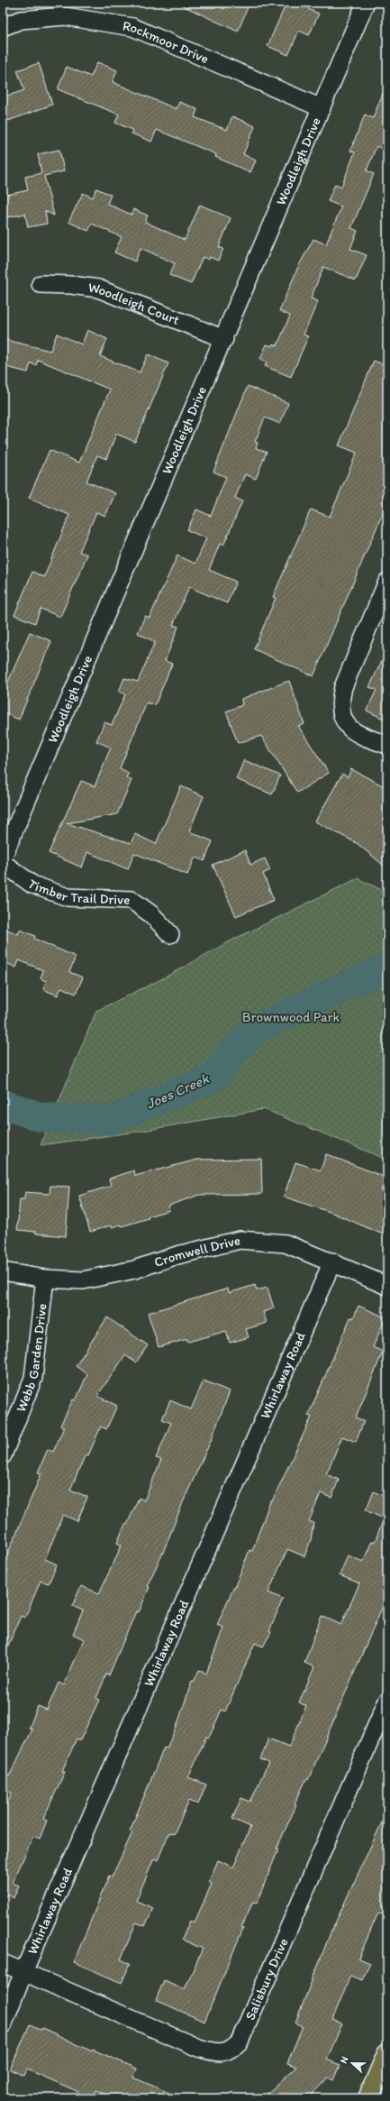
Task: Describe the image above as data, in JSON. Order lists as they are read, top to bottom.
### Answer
{
  "streets": {
    "street": [
      "Rockmoor Drive",
      "Woodleigh Drive",
      "Woodleigh Court",
      "Timber Trail Drive",
      "Cromwell Drive",
      "Webb Garden Drive",
      "Whirlaway Road",
      "Salisbury Drive"
    ]
  },
  "crossings": [
    ["Rockmoor Drive", "Woodleigh Drive"],
    ["Woodleigh Drive", "Woodleigh Court"],
    ["Cromwell Drive", "Webb Garden Drive"],
    ["Cromwell Drive", "Whirlaway Road"],
    ["Whirlaway Road", "Salisbury Drive"]
  ],
  "water": ["Joes Creek"],
  "parks": ["Brownwood Park"],
  "north": "left"
}
